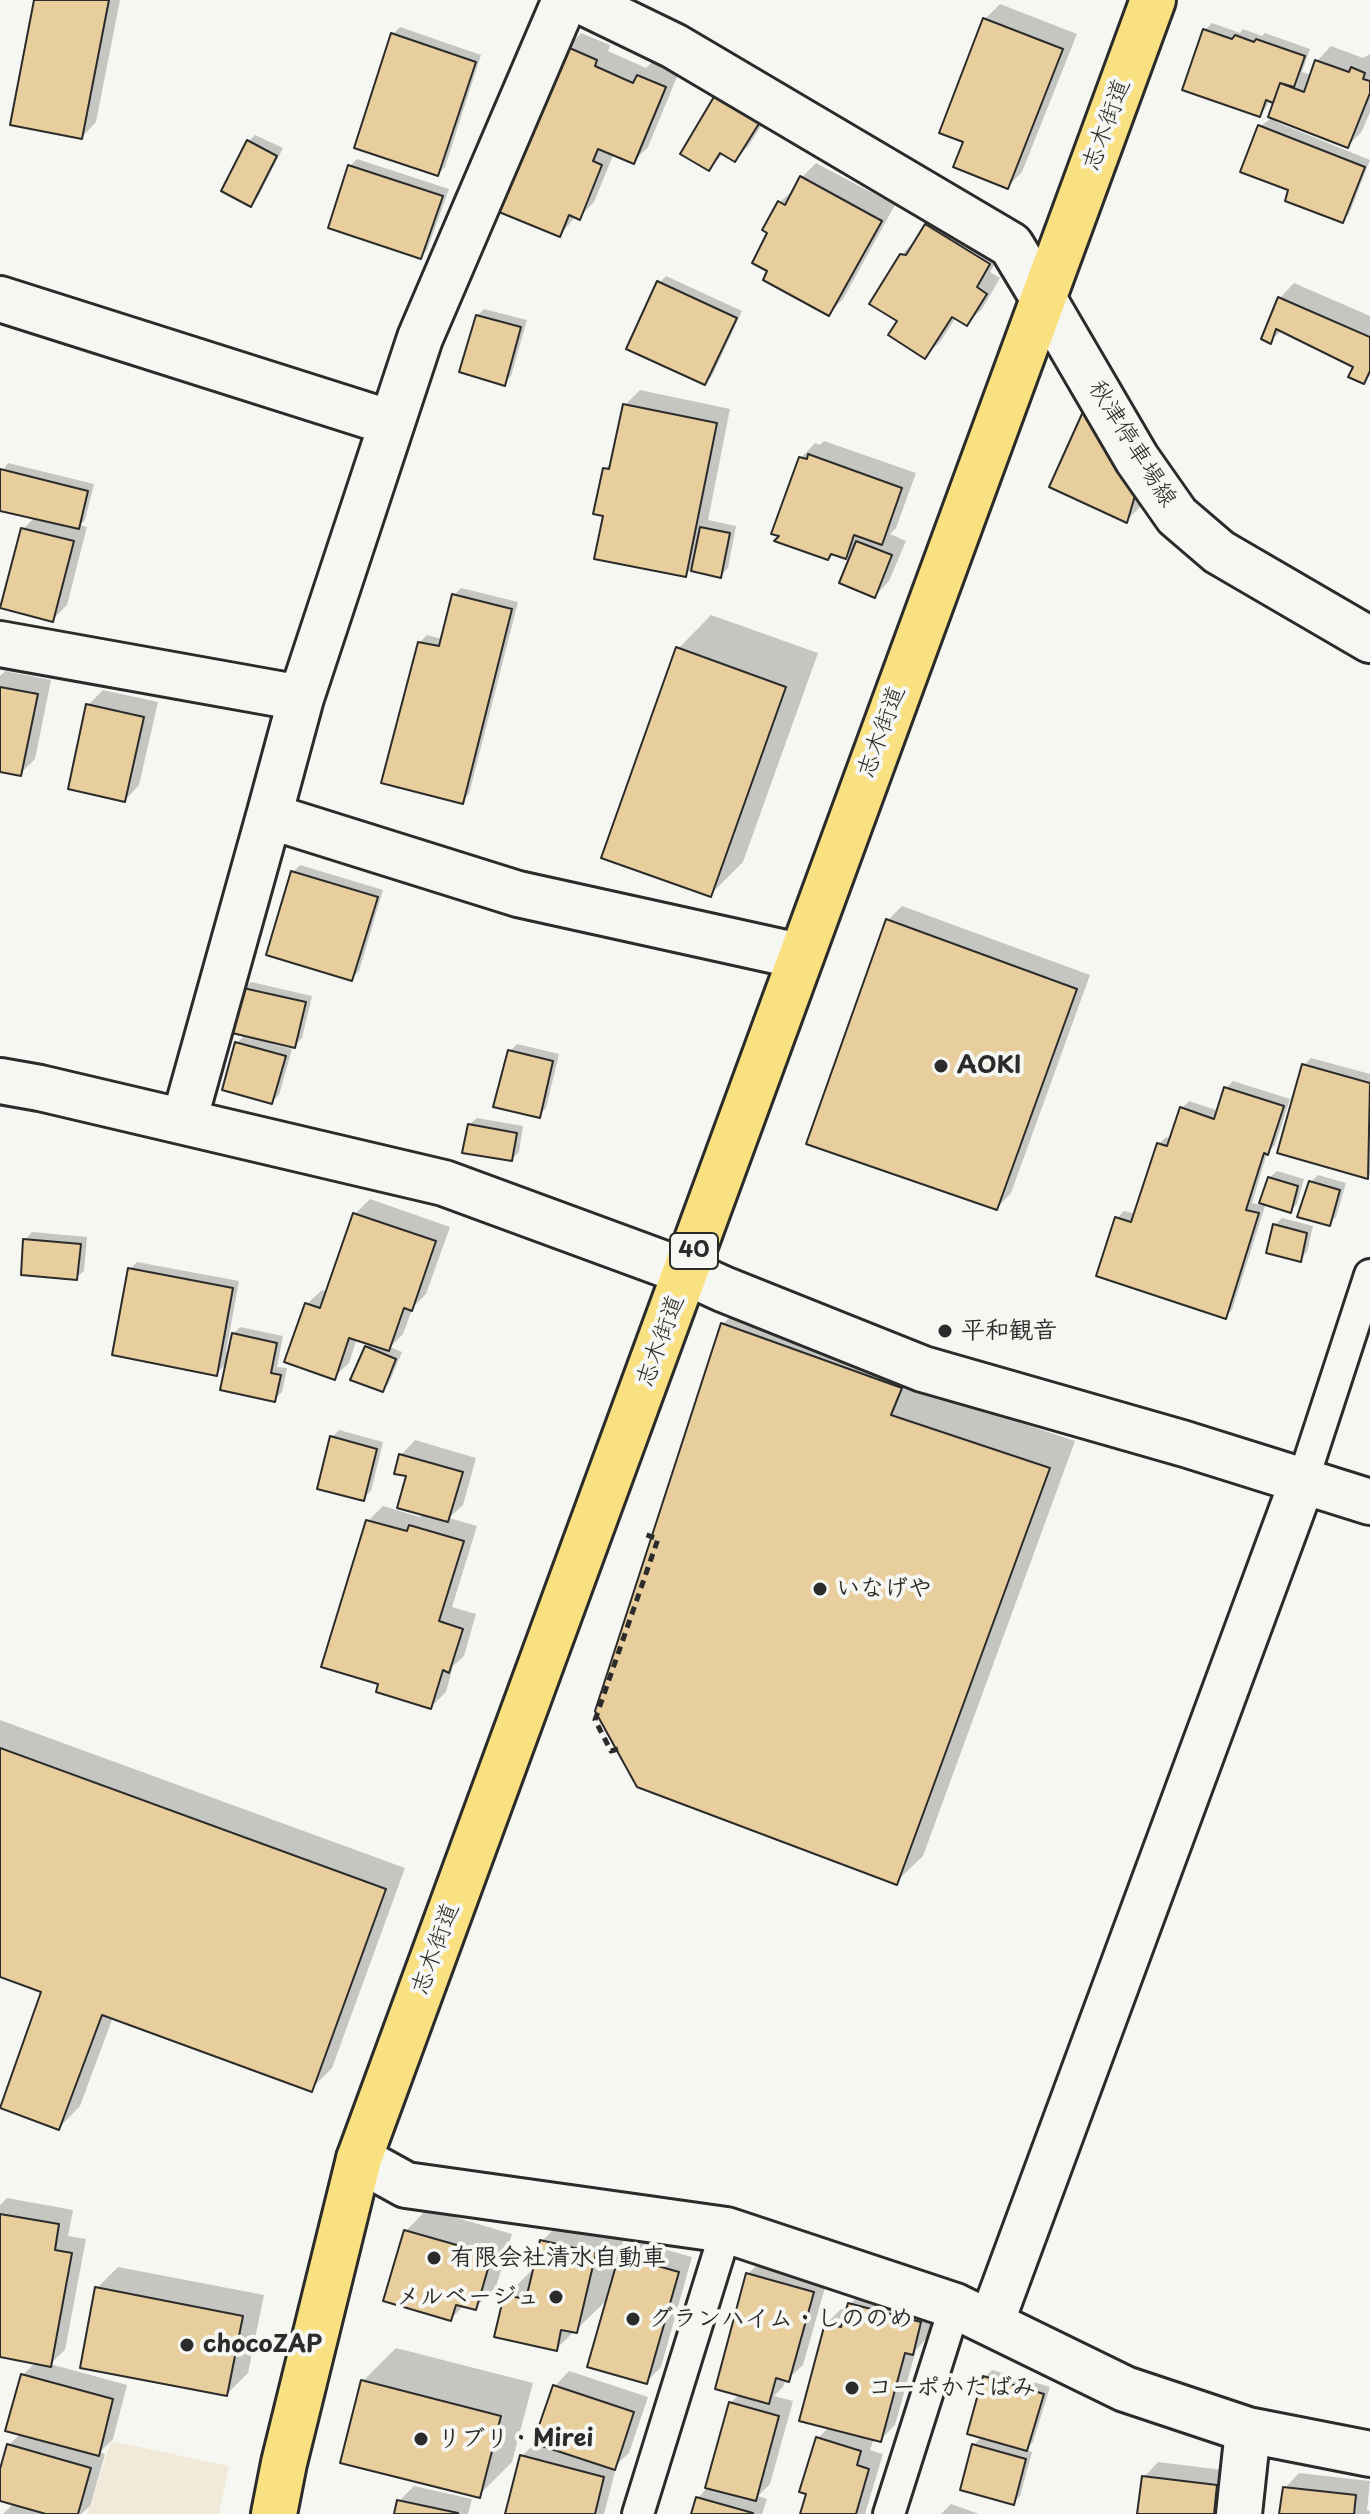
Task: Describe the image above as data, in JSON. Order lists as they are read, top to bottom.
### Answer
{
  "streets": {
    "main road": ["志木街道", "40"],
    "street": ["秋津停車場線"]
  },
  "crossings": [
    ["志木街道", "秋津停車場線"]
  ],
  "places": [
    "AOKI",
    "平和観音",
    "いなげや",
    "有限会社清水自動車",
    "メルベージュ",
    "グランハイム・しののめ",
    "chocoZAP",
    "コーポかたばみ",
    "リブリ・Mirei"
  ]
}
